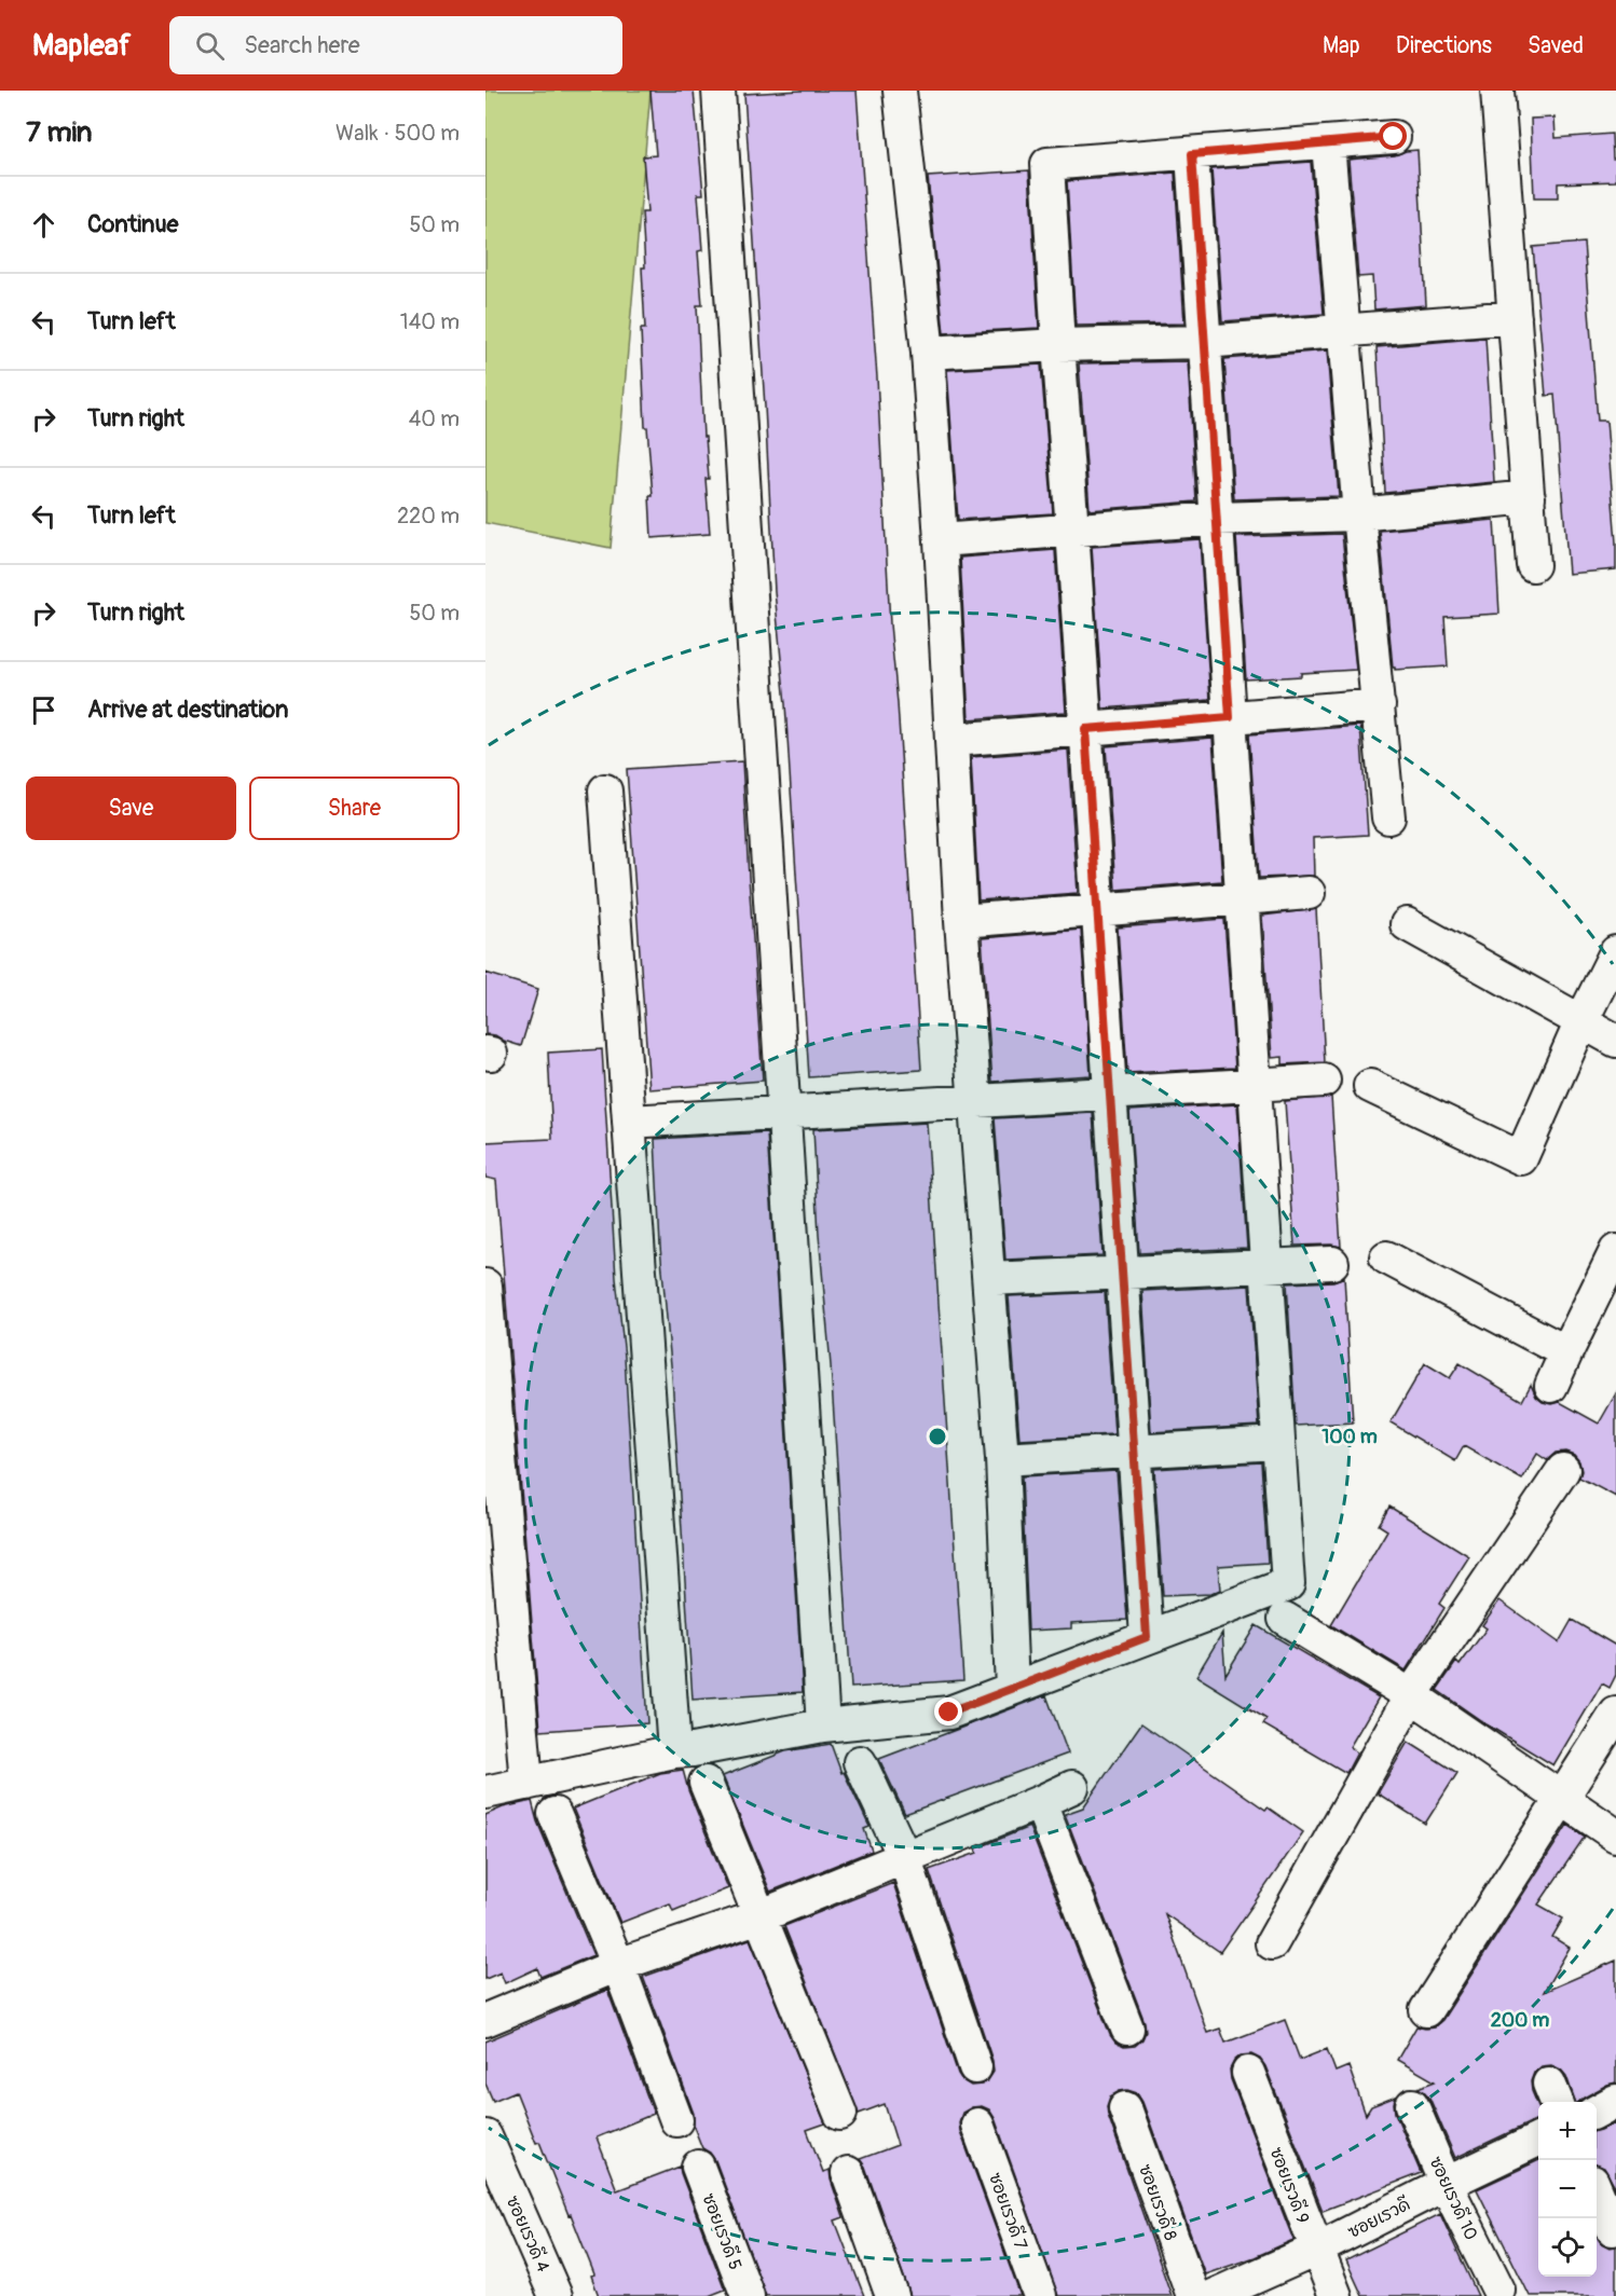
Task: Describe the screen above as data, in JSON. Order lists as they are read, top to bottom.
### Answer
{
  "streets": {
    "street": [
      "ซอยเรวดี 9",
      "ซอยเรวดี 10",
      "ซอยเรวดี 8",
      "ซอยเรวดี 7",
      "ซอยเรวดี",
      "ซอยเรวดี 5",
      "ซอยเรวดี 4"
    ]
  },
  "crossings": [
    ["ซอยเรวดี 9", "ซอยเรวดี"],
    ["ซอยเรวดี 10", "ซอยเรวดี"]
  ],
  "page": {
    "header": "Mapleaf",
    "search": "Search here",
    "nav": ["Map", "Directions", "Saved"],
    "heading": ["7 min", "Walk · 500 m"],
    "list": [
      ["Continue", "50 m"],
      ["Turn left", "140 m"],
      ["Turn right", "40 m"],
      ["Turn left", "220 m"],
      ["Turn right", "50 m"],
      "Arrive at destination"
    ],
    "buttons": ["Save", "Share"],
    "map_buttons": ["+", "−"]
  },
  "rings": ["100 m", "200 m"]
}
